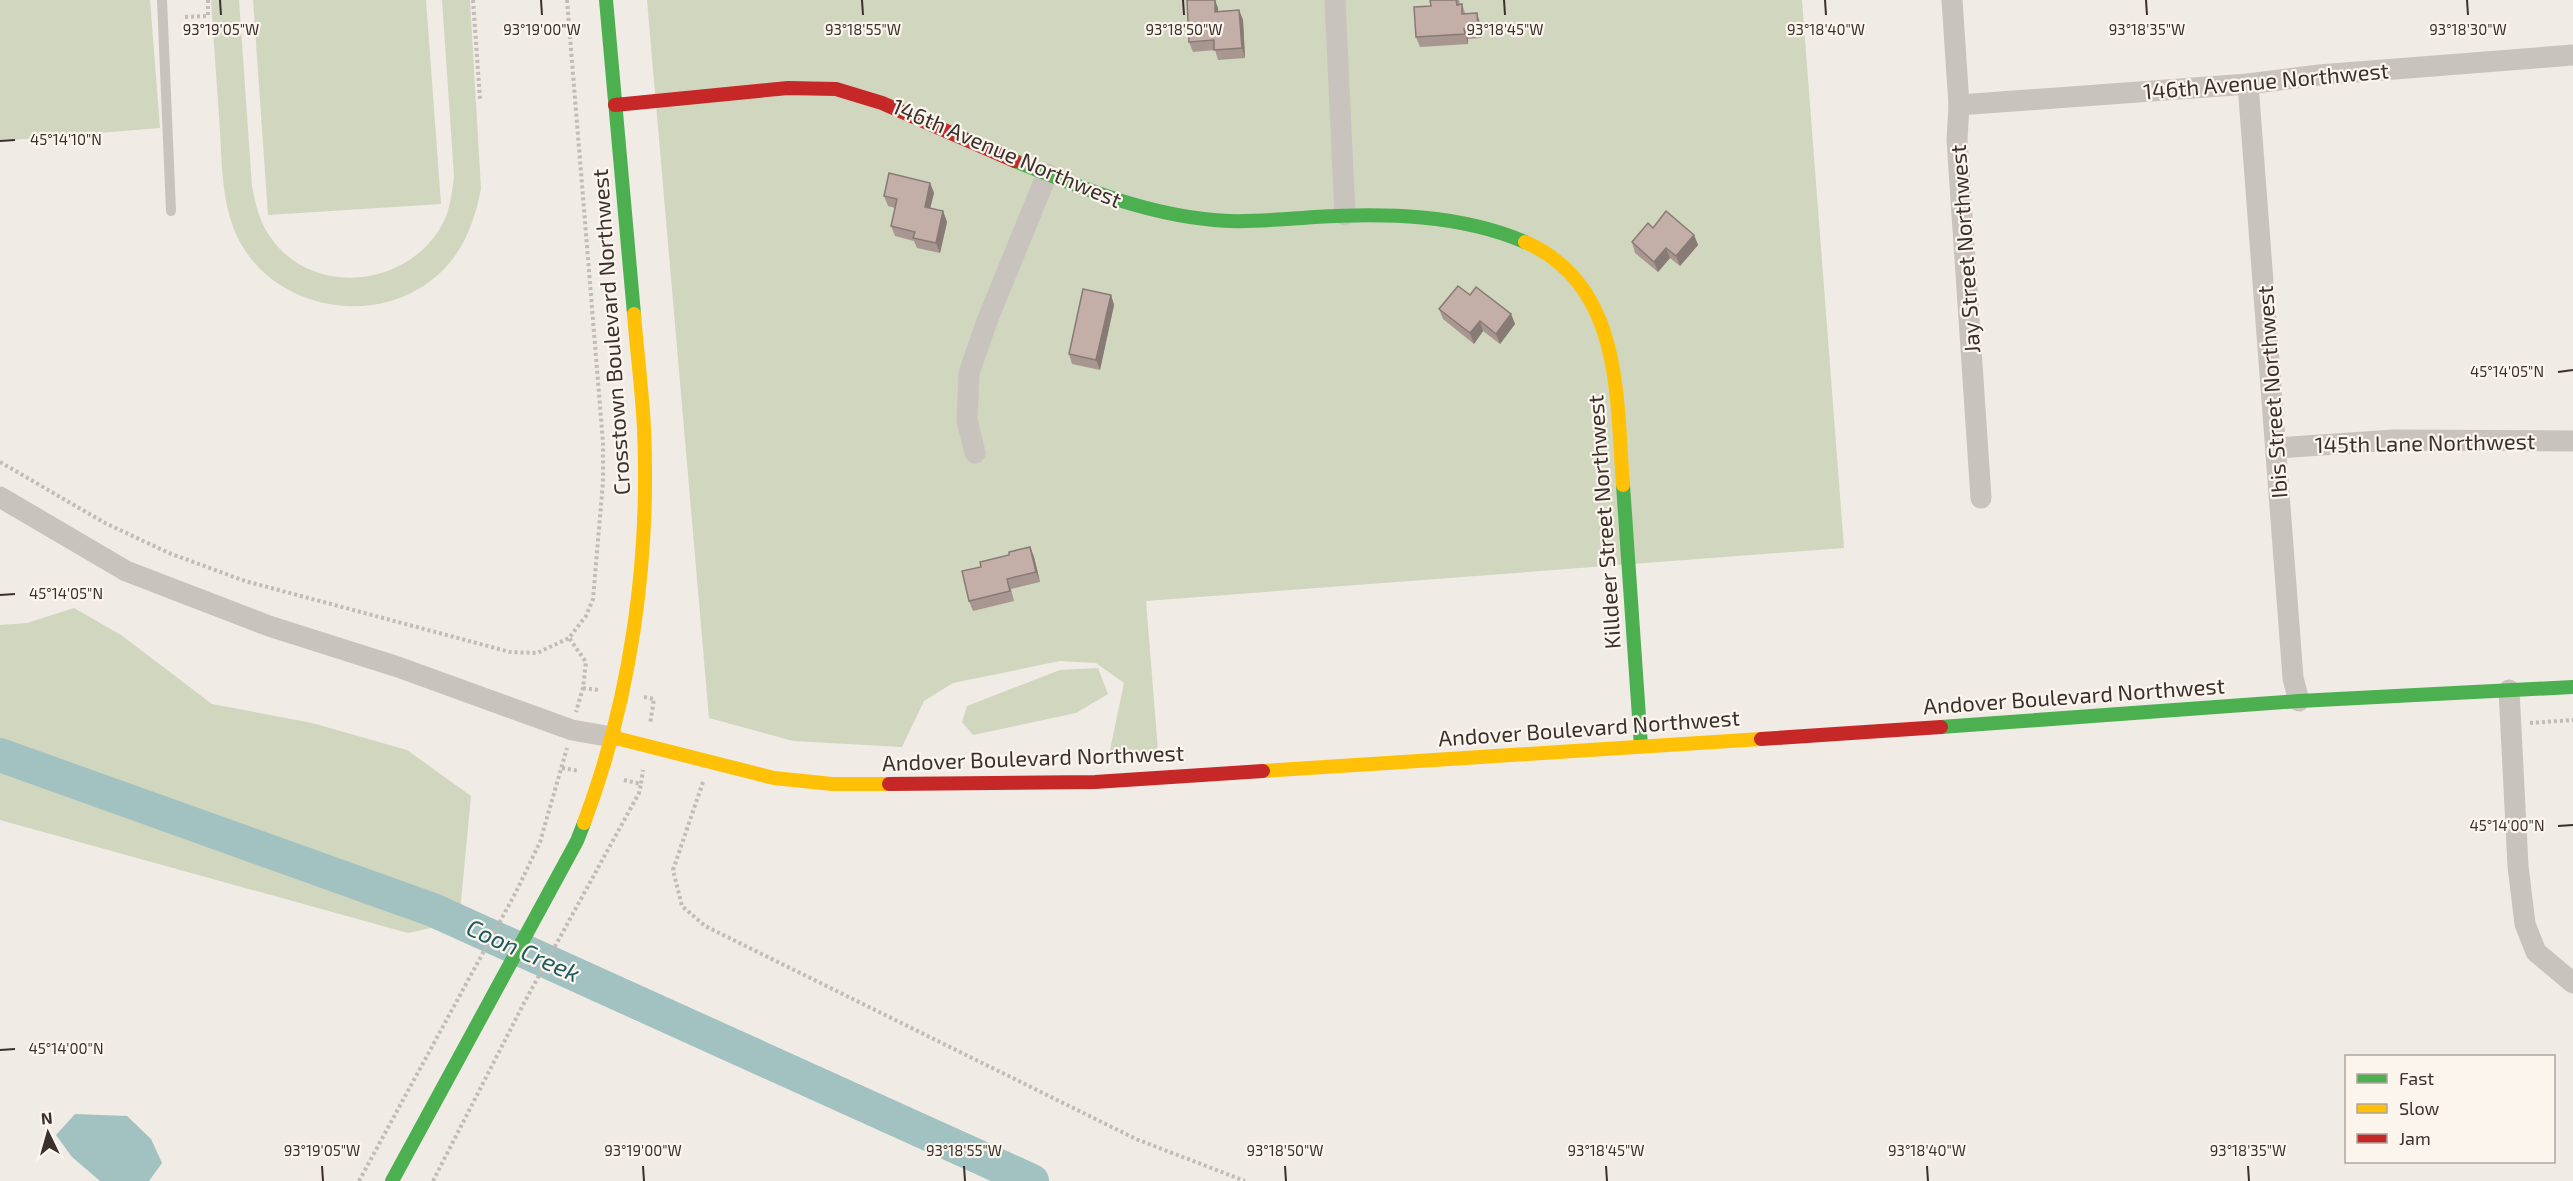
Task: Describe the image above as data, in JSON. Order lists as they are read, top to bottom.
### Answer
{
  "streets": {
    "street": [
      "146th Avenue Northwest",
      "Jay Street Northwest",
      "Crosstown Boulevard Northwest",
      "Ibis Street Northwest",
      "145th Lane Northwest",
      "Killdeer Street Northwest",
      "Andover Boulevard Northwest"
    ]
  },
  "crossings": [
    ["146th Avenue Northwest", "Jay Street Northwest"],
    ["146th Avenue Northwest", "Crosstown Boulevard Northwest"],
    ["146th Avenue Northwest", "Ibis Street Northwest"],
    ["146th Avenue Northwest", "Killdeer Street Northwest"],
    ["Crosstown Boulevard Northwest", "Andover Boulevard Northwest"],
    ["Ibis Street Northwest", "145th Lane Northwest"],
    ["Ibis Street Northwest", "Andover Boulevard Northwest"],
    ["Killdeer Street Northwest", "Andover Boulevard Northwest"]
  ],
  "water": ["Coon Creek"],
  "legend": ["Fast", "Slow", "Jam"],
  "north": "top",
  "coordinates": [
    "93°19'05\"W",
    "93°19'00\"W",
    "93°18'55\"W",
    "93°18'50\"W",
    "93°18'45\"W",
    "93°18'40\"W",
    "93°18'35\"W",
    "93°18'30\"W",
    "45°14'10\"N",
    "45°14'05\"N",
    "45°14'00\"N"
  ]
}
